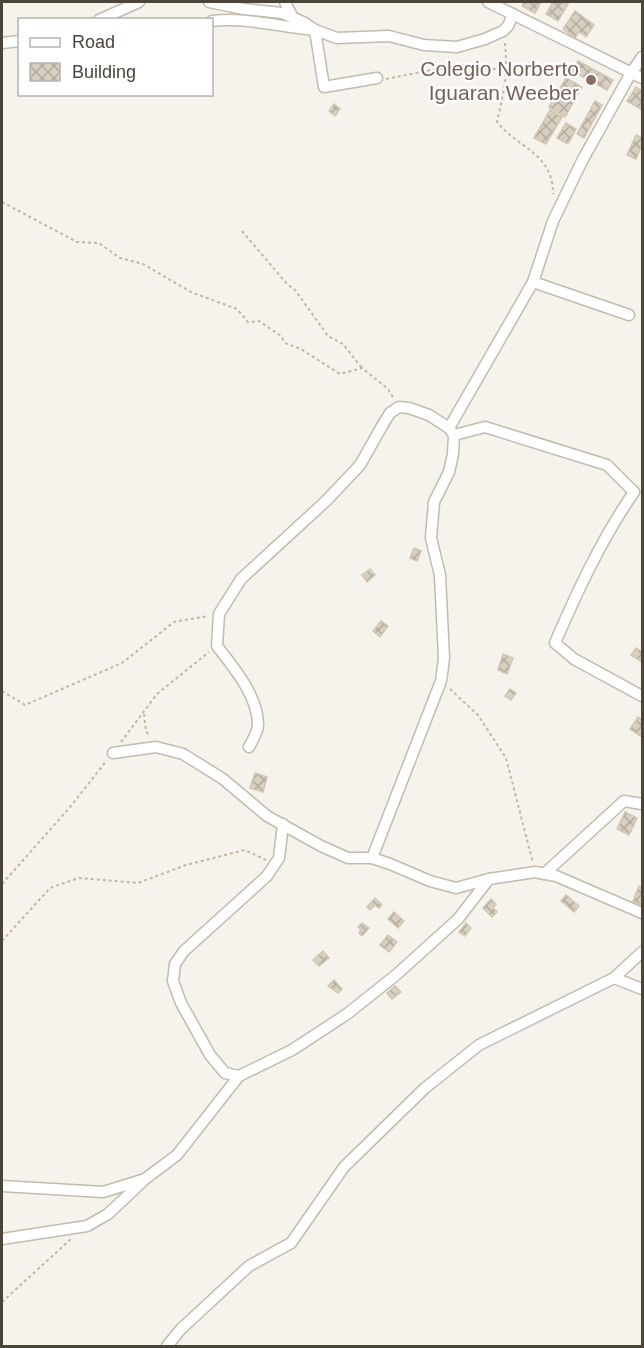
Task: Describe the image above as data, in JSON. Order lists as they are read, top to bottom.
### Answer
{
  "places": ["Colegio Norberto Iguaran Weeber"],
  "legend": ["Road", "Building"]
}
